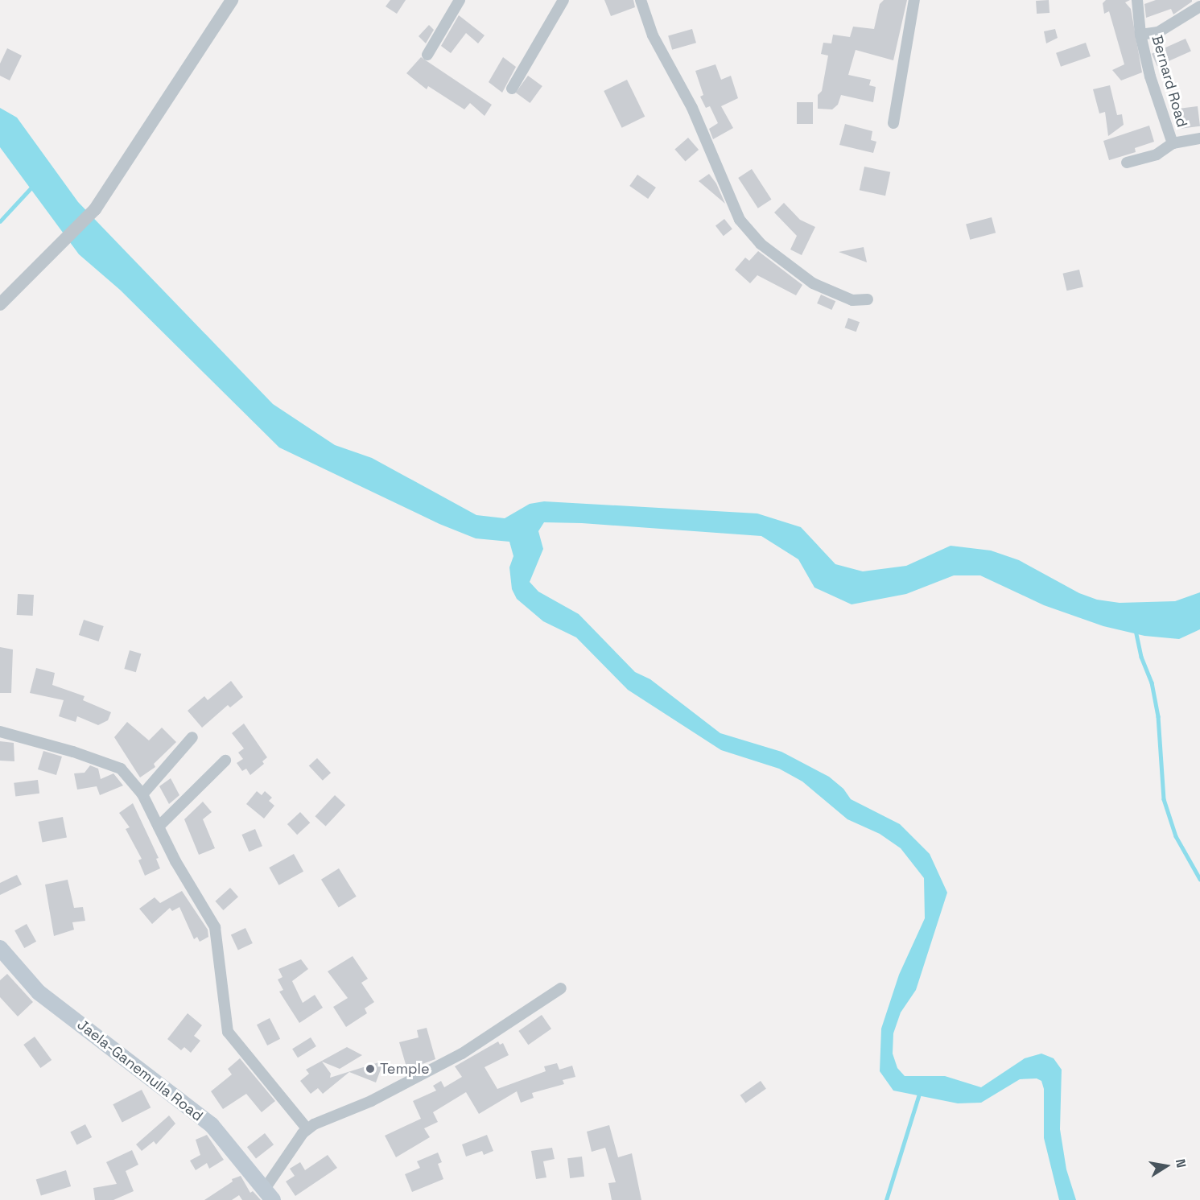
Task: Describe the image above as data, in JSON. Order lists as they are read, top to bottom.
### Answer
{
  "streets": {
    "main road": ["Jaela-Ganemulla Road"],
    "street": ["Bernard Road"]
  },
  "places": ["Temple"],
  "north": "right"
}
